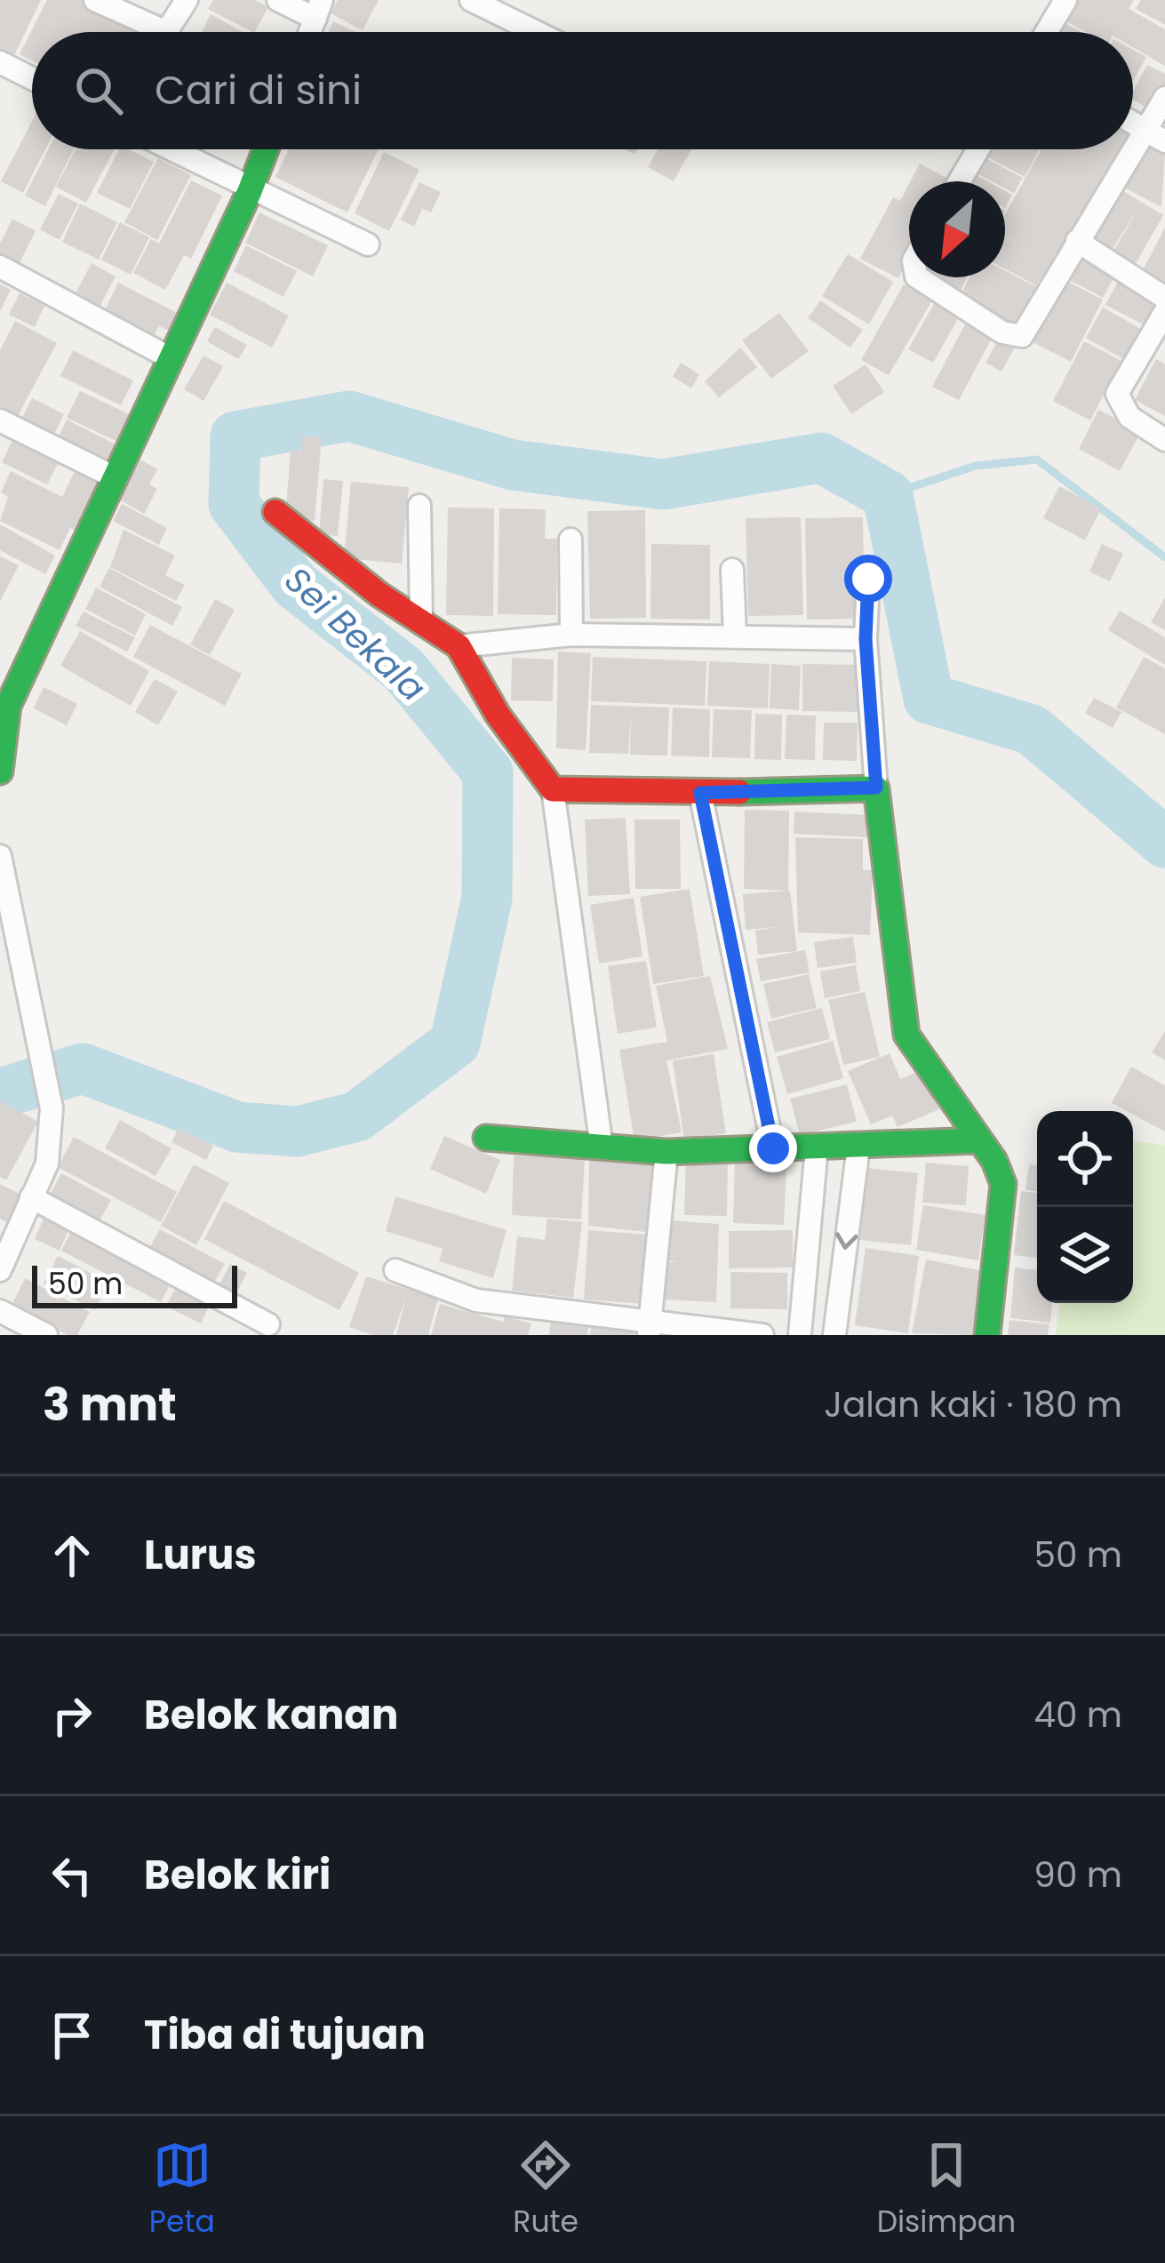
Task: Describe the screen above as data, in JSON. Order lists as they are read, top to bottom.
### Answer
{
  "water": ["Sei Bekala"],
  "scale_bar": "50 m",
  "north": "bottom left",
  "page": {
    "search": "Cari di sini",
    "scale": "50 m",
    "heading": ["3 mnt", "Jalan kaki · 180 m"],
    "list": [
      ["Lurus", "50 m"],
      ["Belok kanan", "40 m"],
      ["Belok kiri", "90 m"],
      "Tiba di tujuan"
    ],
    "nav": ["Peta", "Rute", "Disimpan"]
  }
}
